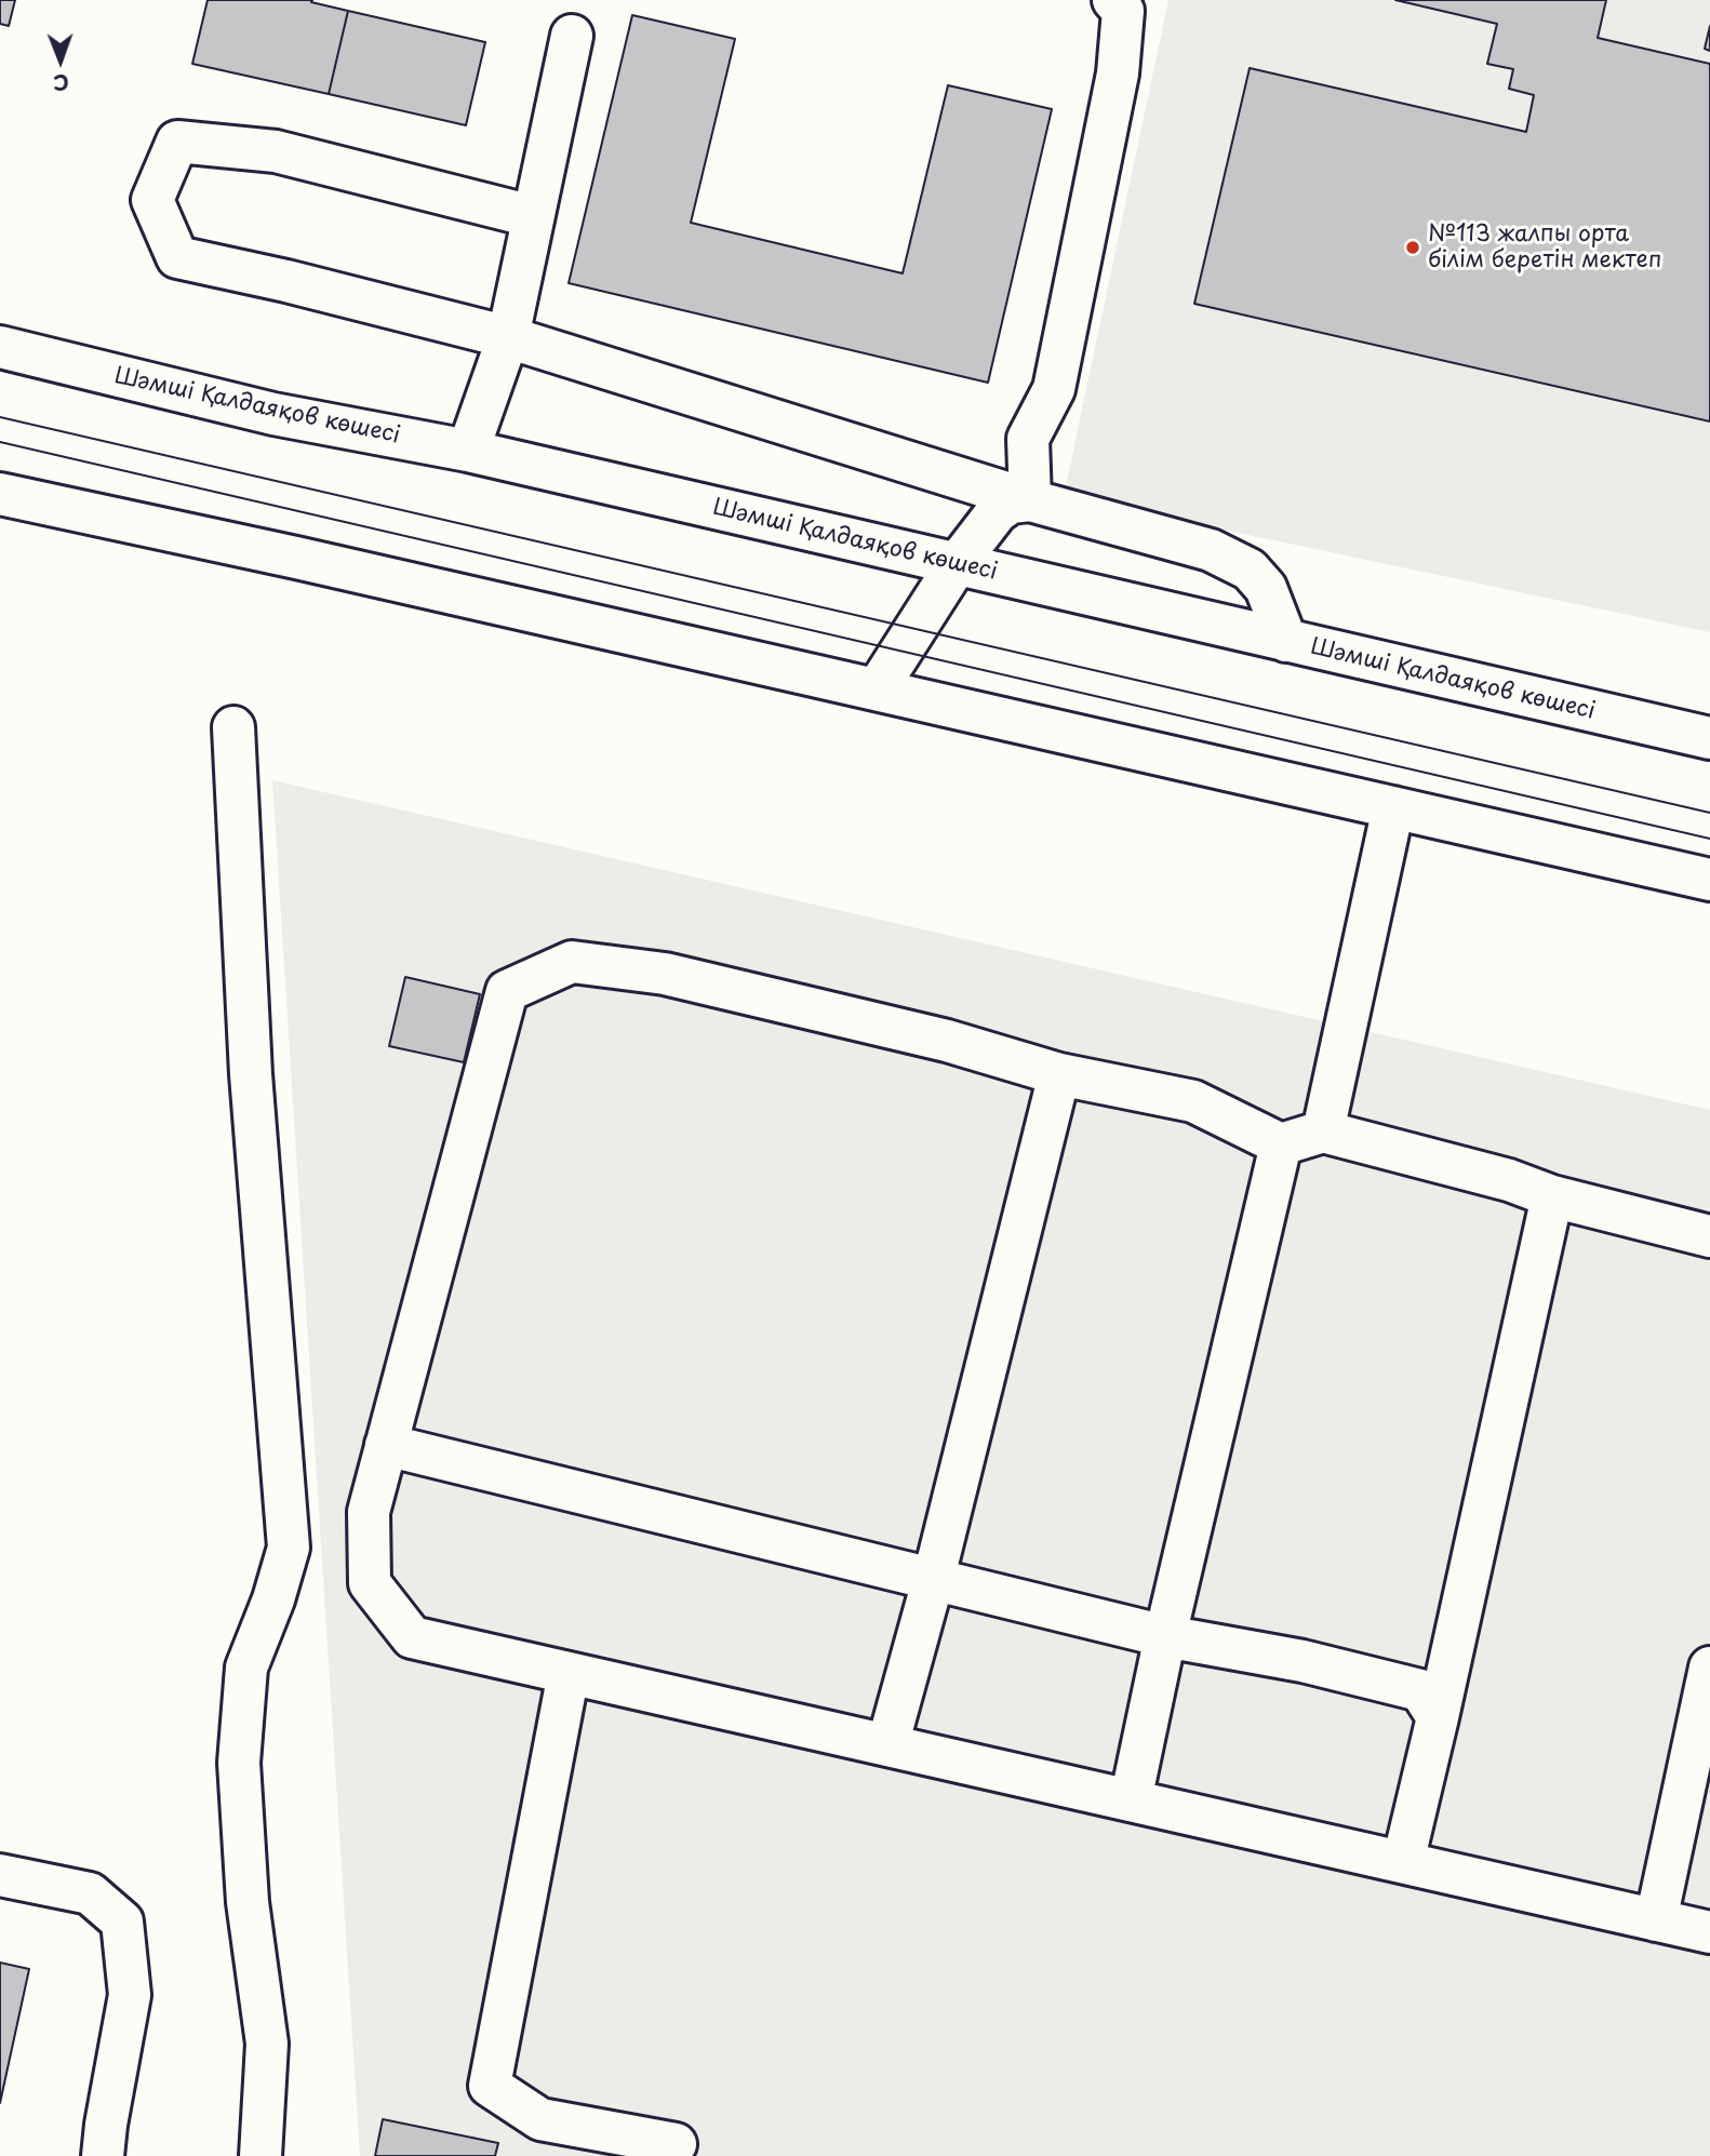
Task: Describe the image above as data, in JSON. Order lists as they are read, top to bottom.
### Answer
{
  "streets": {
    "street": ["Шәмші Қалдаяқов көшесі"]
  },
  "places": ["№113 жалпы орта білім беретін мектеп"],
  "north": "bottom"
}
